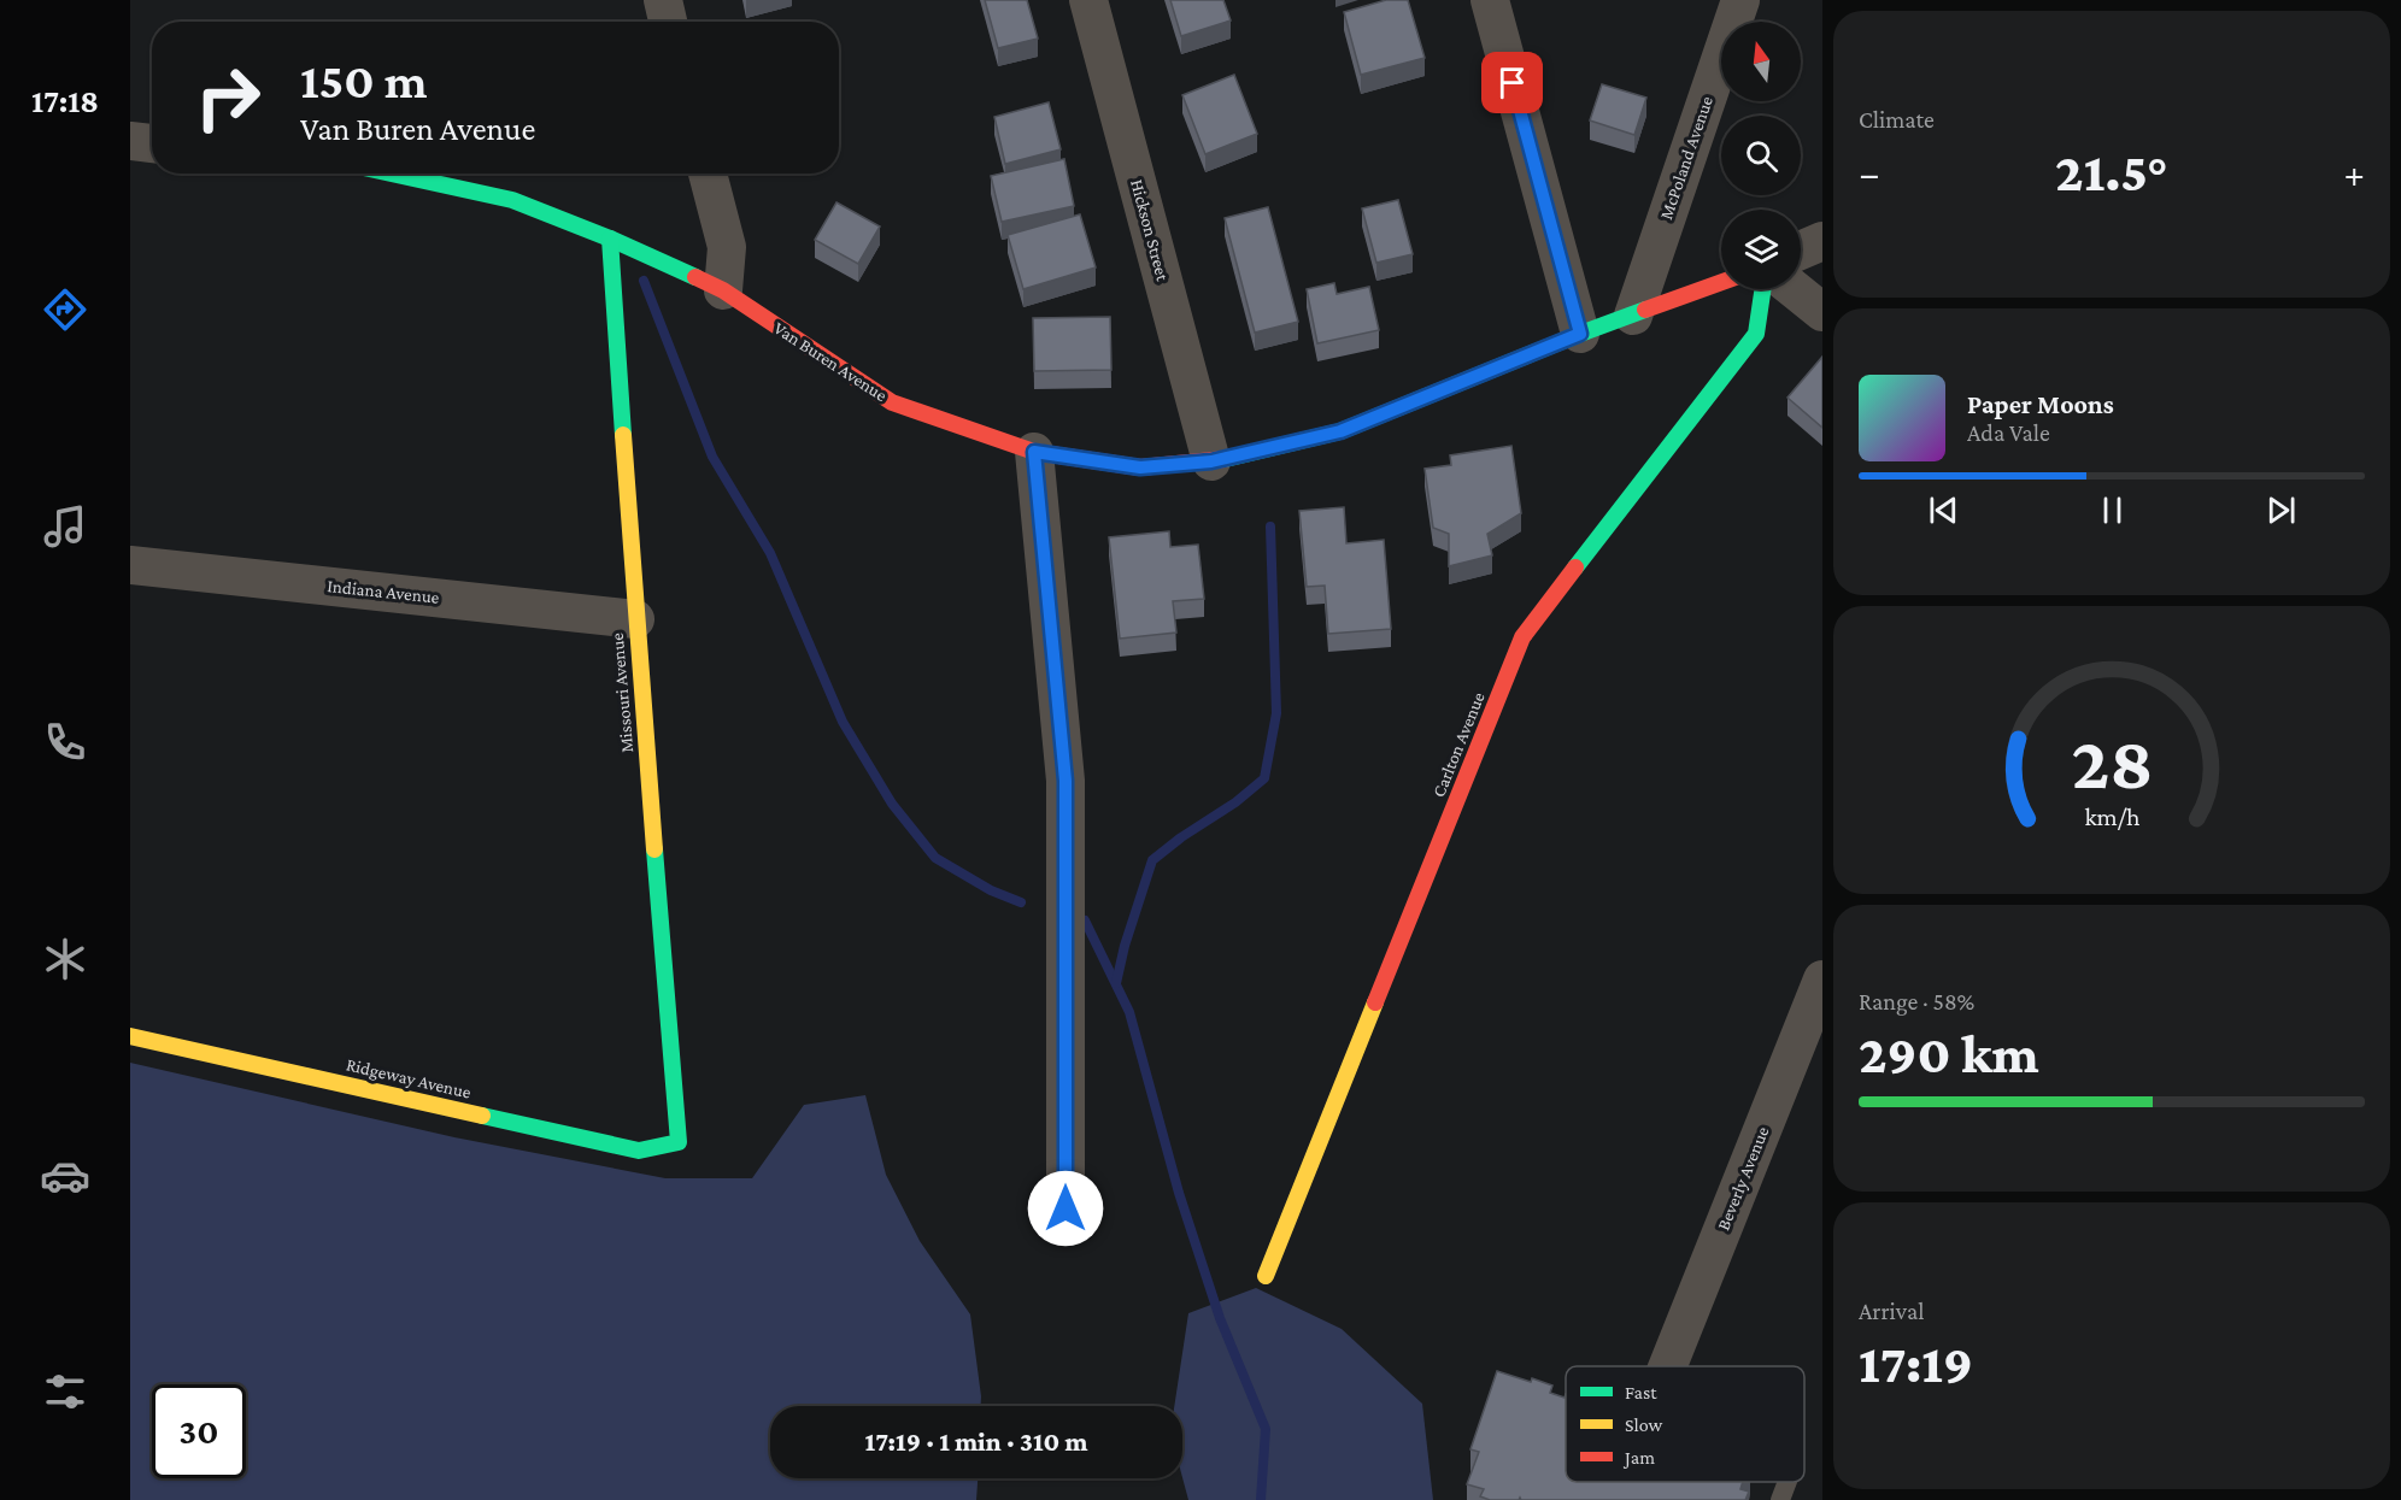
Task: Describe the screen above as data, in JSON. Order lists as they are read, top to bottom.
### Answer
{
  "streets": {
    "street": [
      "McPoland Avenue",
      "Hickson Street",
      "Van Buren Avenue",
      "Indiana Avenue",
      "Missouri Avenue",
      "Carlton Avenue",
      "Ridgeway Avenue",
      "Beverly Avenue"
    ]
  },
  "crossings": [
    ["McPoland Avenue", "Van Buren Avenue"],
    ["Hickson Street", "Van Buren Avenue"],
    ["Van Buren Avenue", "Missouri Avenue"],
    ["Indiana Avenue", "Missouri Avenue"],
    ["Missouri Avenue", "Ridgeway Avenue"]
  ],
  "legend": ["Fast", "Slow", "Jam"],
  "north": "top",
  "page": {
    "tabs": "17:18",
    "tile": [
      "Climate",
      ["Range · 58%", "290 km"],
      ["Arrival", "17:19"]
    ],
    "turn": ["150 m", "Van Buren Avenue"],
    "heat": ["−", "21.5°", "+"],
    "song": ["Paper Moons", "Ada Vale"],
    "limit": "30",
    "trip": "17:19 · 1 min · 310 m",
    "gauge": ["28", "km/h"]
  }
}
